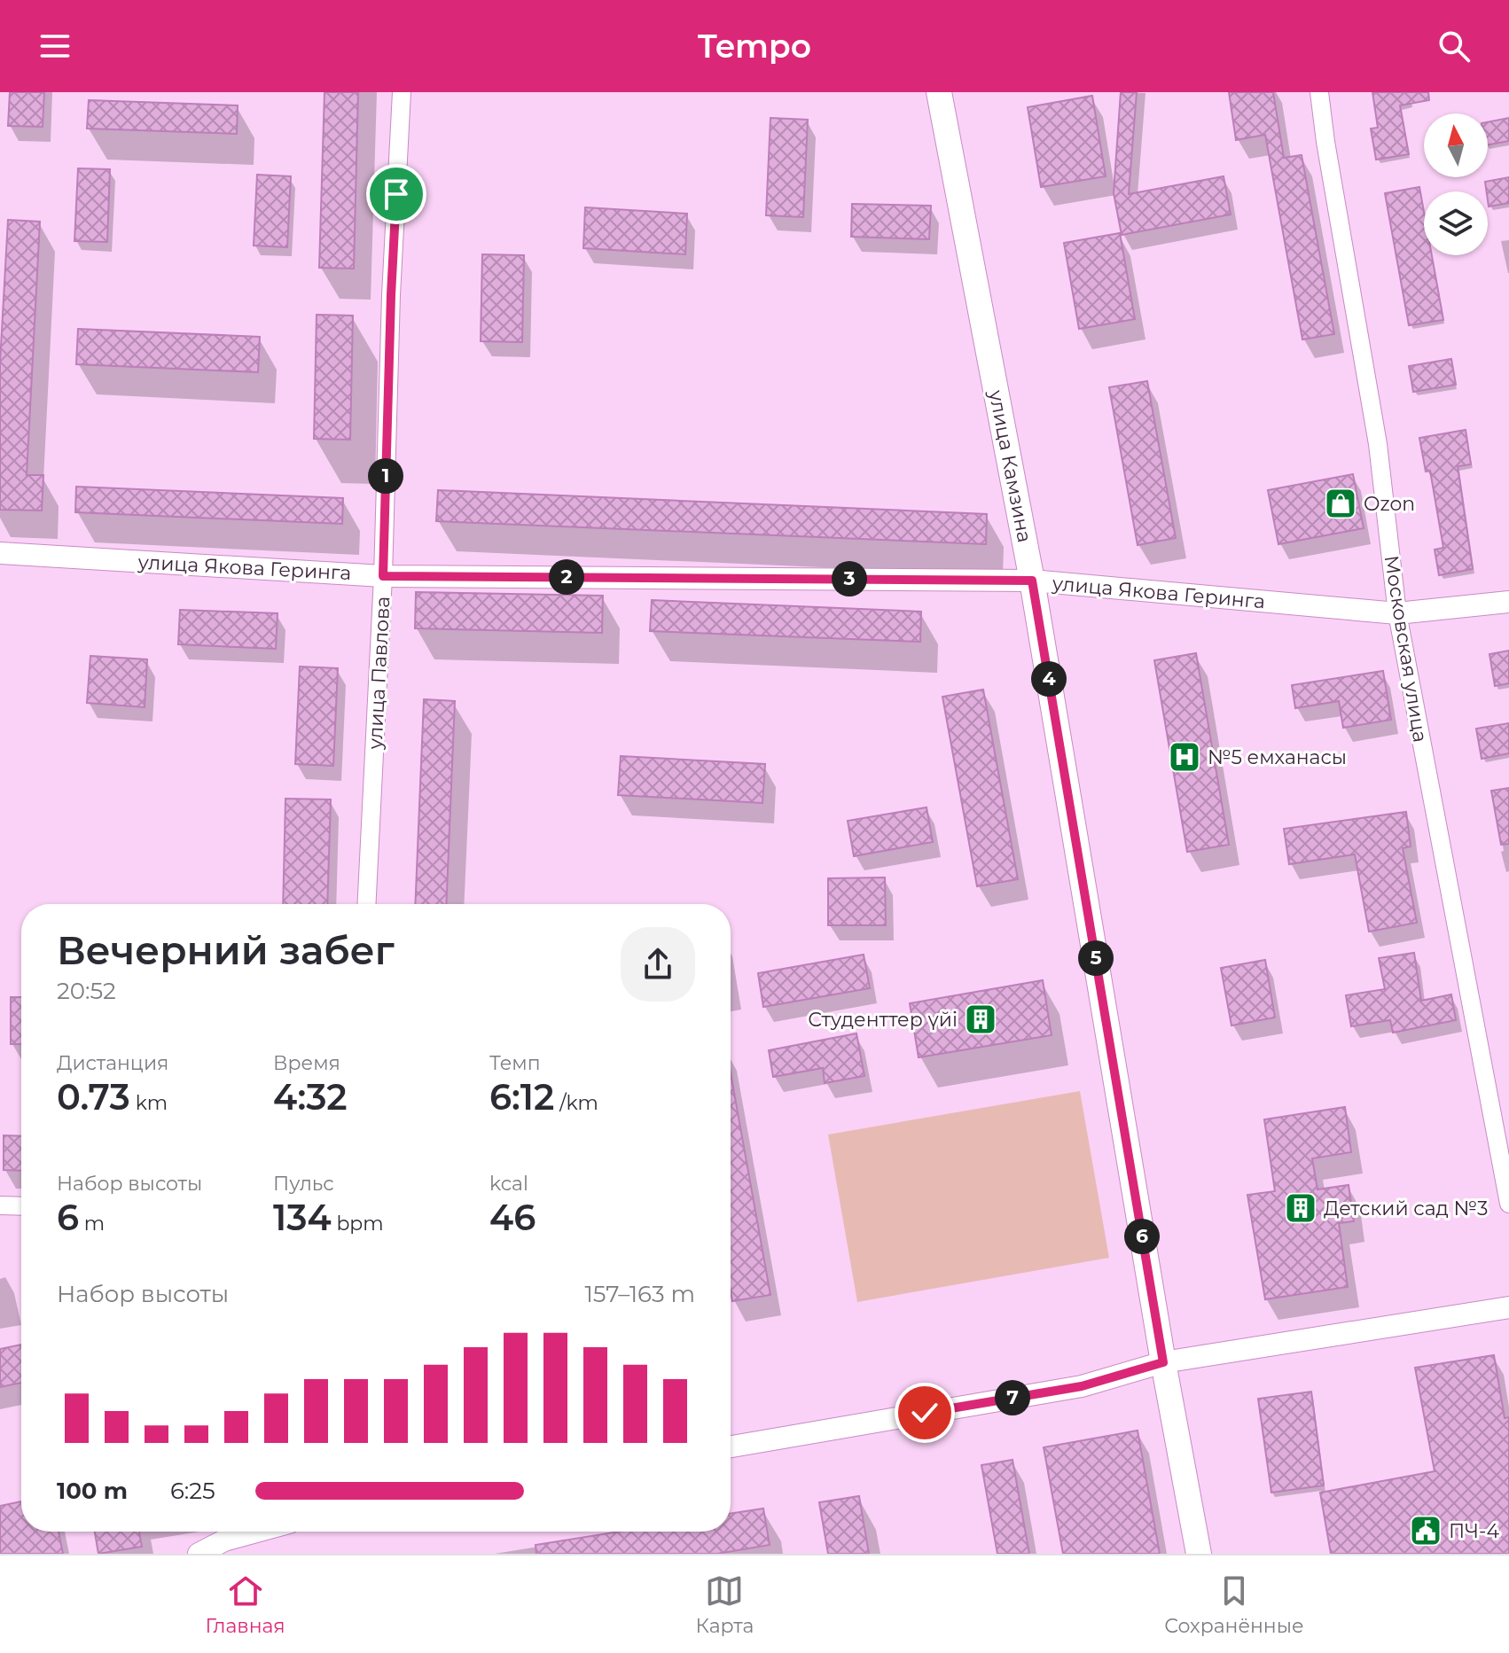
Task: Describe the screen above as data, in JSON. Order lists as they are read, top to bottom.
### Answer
{
  "streets": {
    "main road": ["улица Камзина"],
    "street": ["улица Якова Геринга", "Московская улица", "улица Павлова"]
  },
  "crossings": [
    ["улица Камзина", "улица Якова Геринга"],
    ["улица Якова Геринга", "Московская улица"],
    ["улица Якова Геринга", "улица Павлова"]
  ],
  "places": {
    "shop": ["Ozon"],
    "hospital": ["№5 емханасы"],
    "building": ["Студенттер үйі", "Детский сад №3"],
    "public building": ["ПЧ-4"]
  },
  "north": "top",
  "page": {
    "header": "Tempo",
    "pins": [
      "1",
      "2",
      "3",
      "4",
      "5",
      "6",
      "7"
    ],
    "heading": ["Вечерний забег", "20:52"],
    "stats": [
      ["Дистанция", "0.73 km"],
      ["Время", "4:32"],
      ["Темп", "6:12 /km"],
      ["Набор высоты", "6 m"],
      ["Пульс", "134 bpm"],
      ["kcal", "46"]
    ],
    "chart": ["Набор высоты", "157–163 m"],
    "list": [
      {
        "name": "100 m",
        "note": "6:25"
      }
    ],
    "tabs": ["Главная", "Карта", "Сохранённые"]
  }
}
